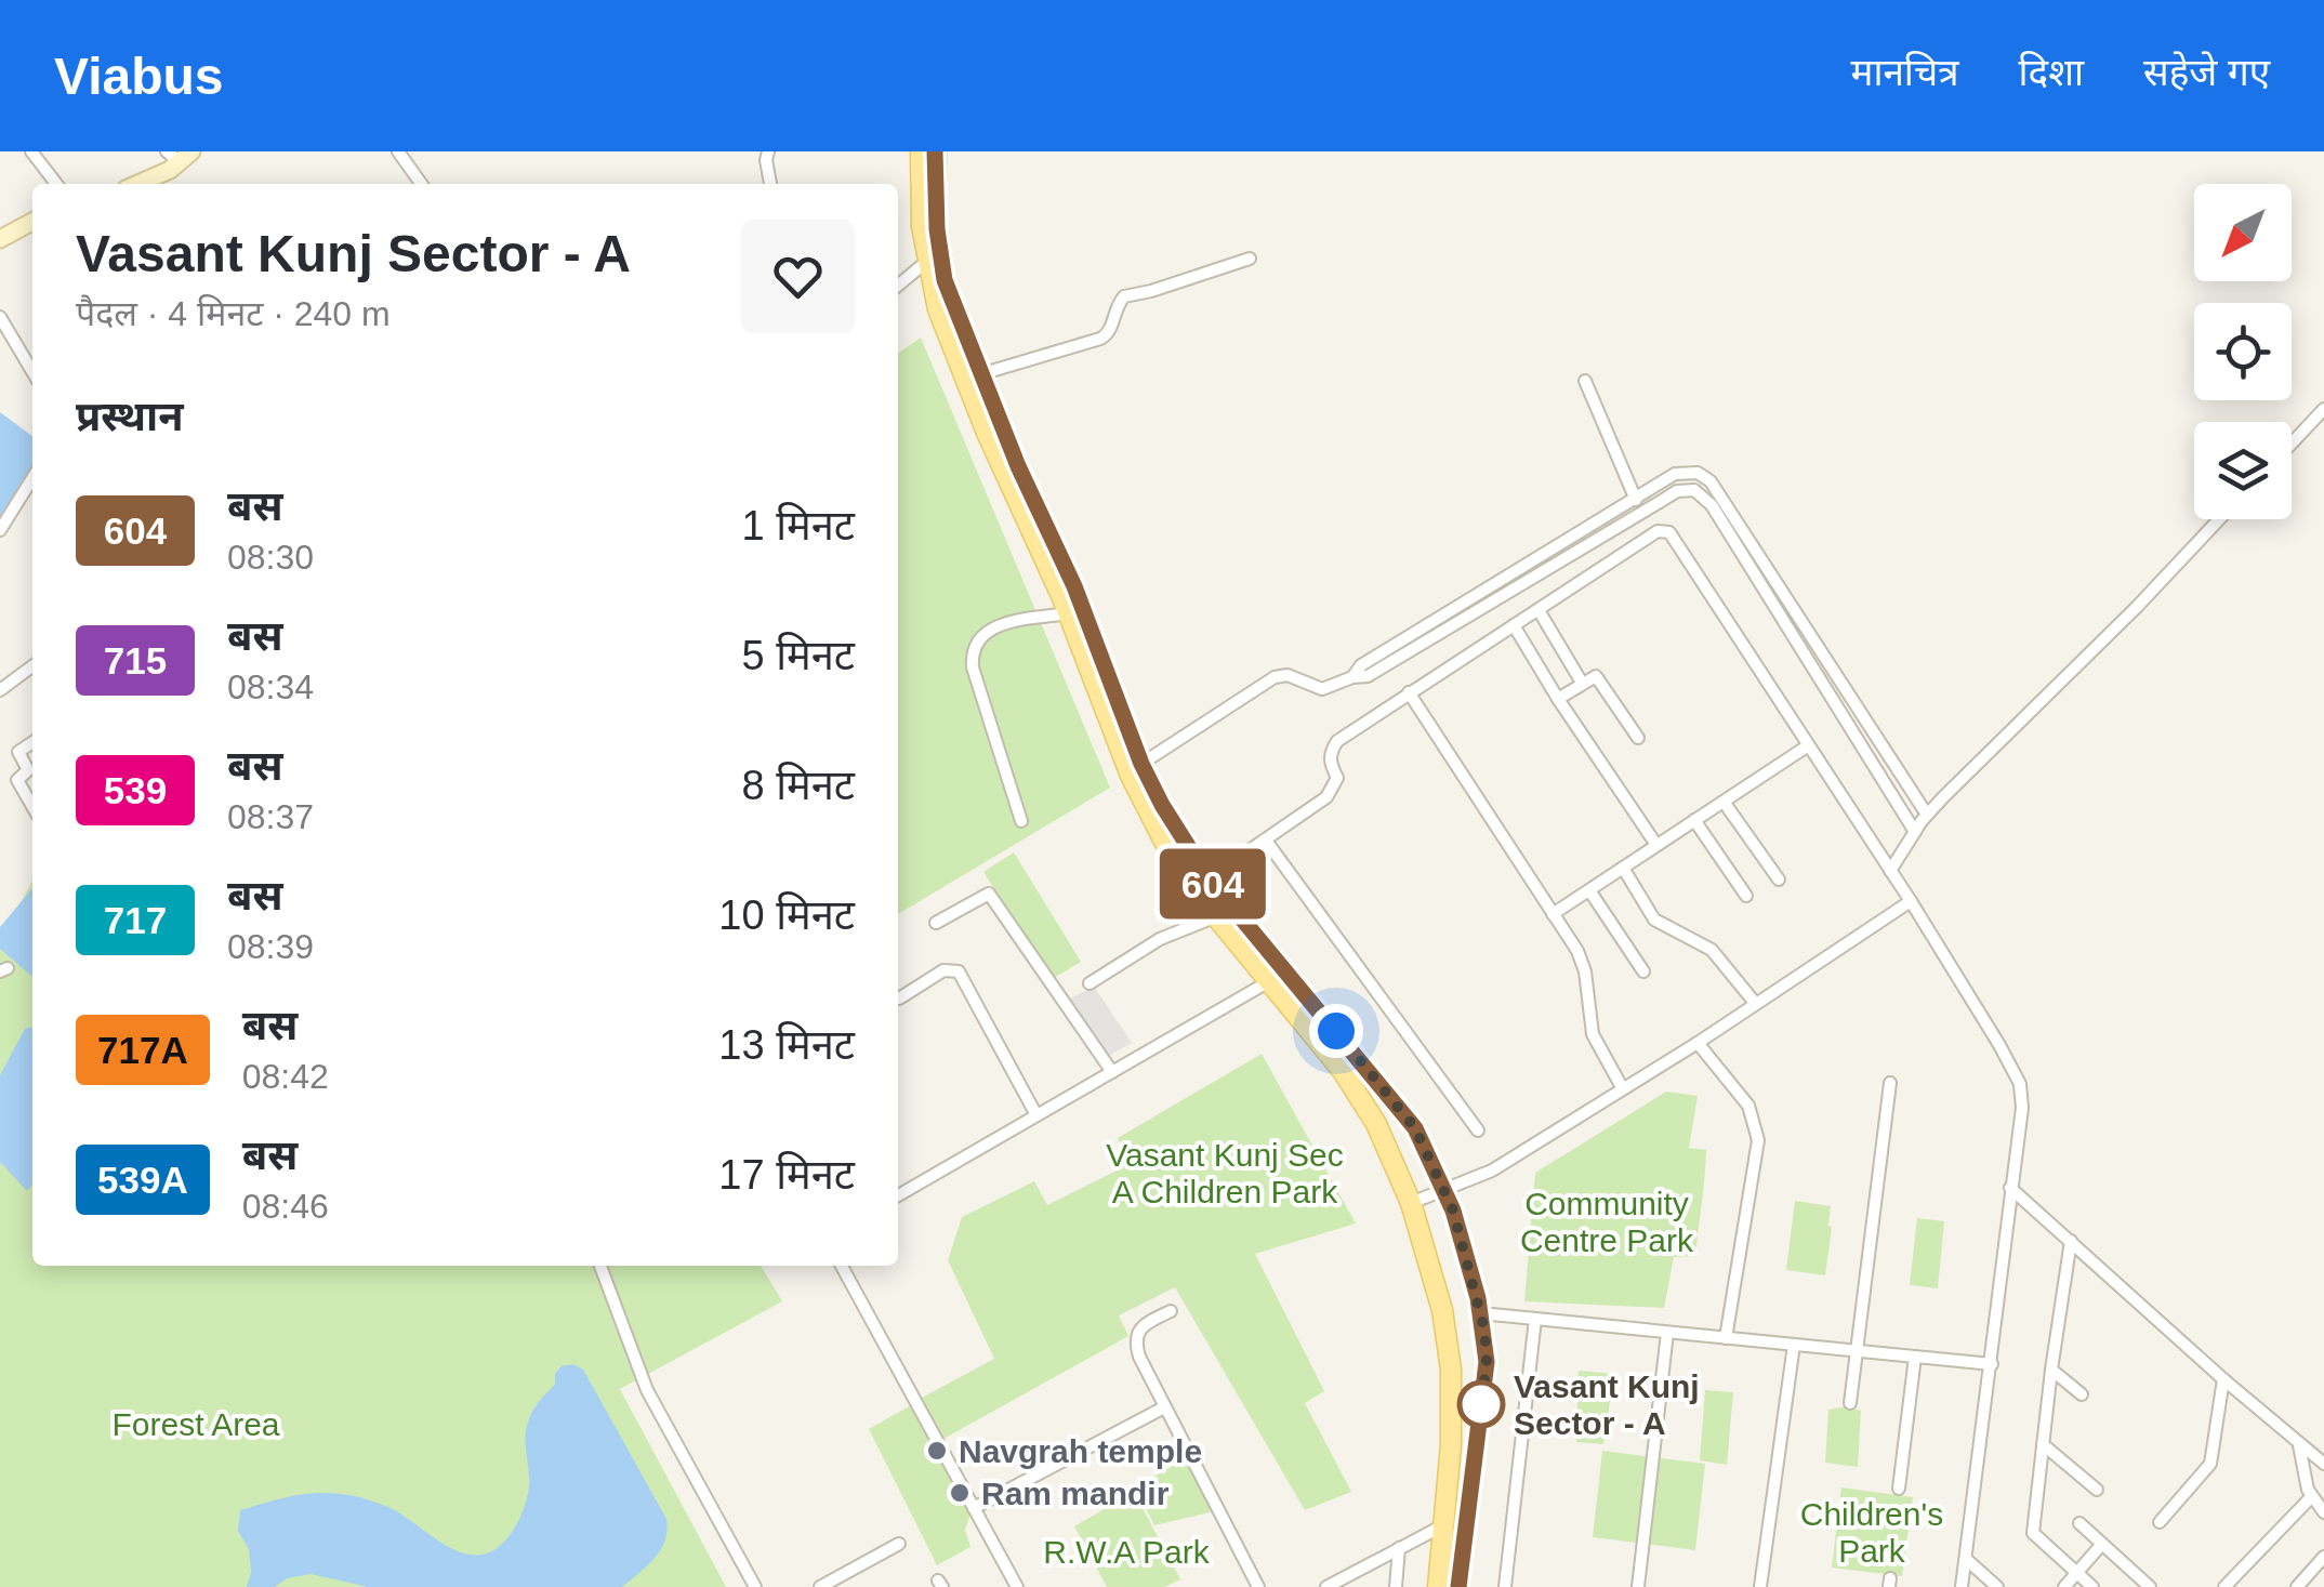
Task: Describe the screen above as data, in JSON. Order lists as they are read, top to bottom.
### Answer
{
  "parks": [
    "Vasant Kunj Sec A Children Park",
    "Community Centre Park",
    "Forest Area",
    "Children's Park",
    "R.W.A Park"
  ],
  "places": ["Vasant Kunj Sector - A", "Navgrah temple", "Ram mandir"],
  "lines": ["bus line 604"],
  "north": "bottom left",
  "page": {
    "header": "Viabus",
    "nav": ["मानचित्र", "दिशा", "सहेजे गए"],
    "on_map": "604",
    "heading": [
      ["Vasant Kunj Sector - A", "पैदल · 4 मिनट · 240 m"],
      "प्रस्थान"
    ],
    "list": [
      {
        "mark": "604",
        "name": "बस",
        "note": "08:30",
        "value": "1 मिनट"
      },
      {
        "mark": "715",
        "name": "बस",
        "note": "08:34",
        "value": "5 मिनट"
      },
      {
        "mark": "539",
        "name": "बस",
        "note": "08:37",
        "value": "8 मिनट"
      },
      {
        "mark": "717",
        "name": "बस",
        "note": "08:39",
        "value": "10 मिनट"
      },
      {
        "mark": "717A",
        "name": "बस",
        "note": "08:42",
        "value": "13 मिनट"
      },
      {
        "mark": "539A",
        "name": "बस",
        "note": "08:46",
        "value": "17 मिनट"
      }
    ]
  }
}
